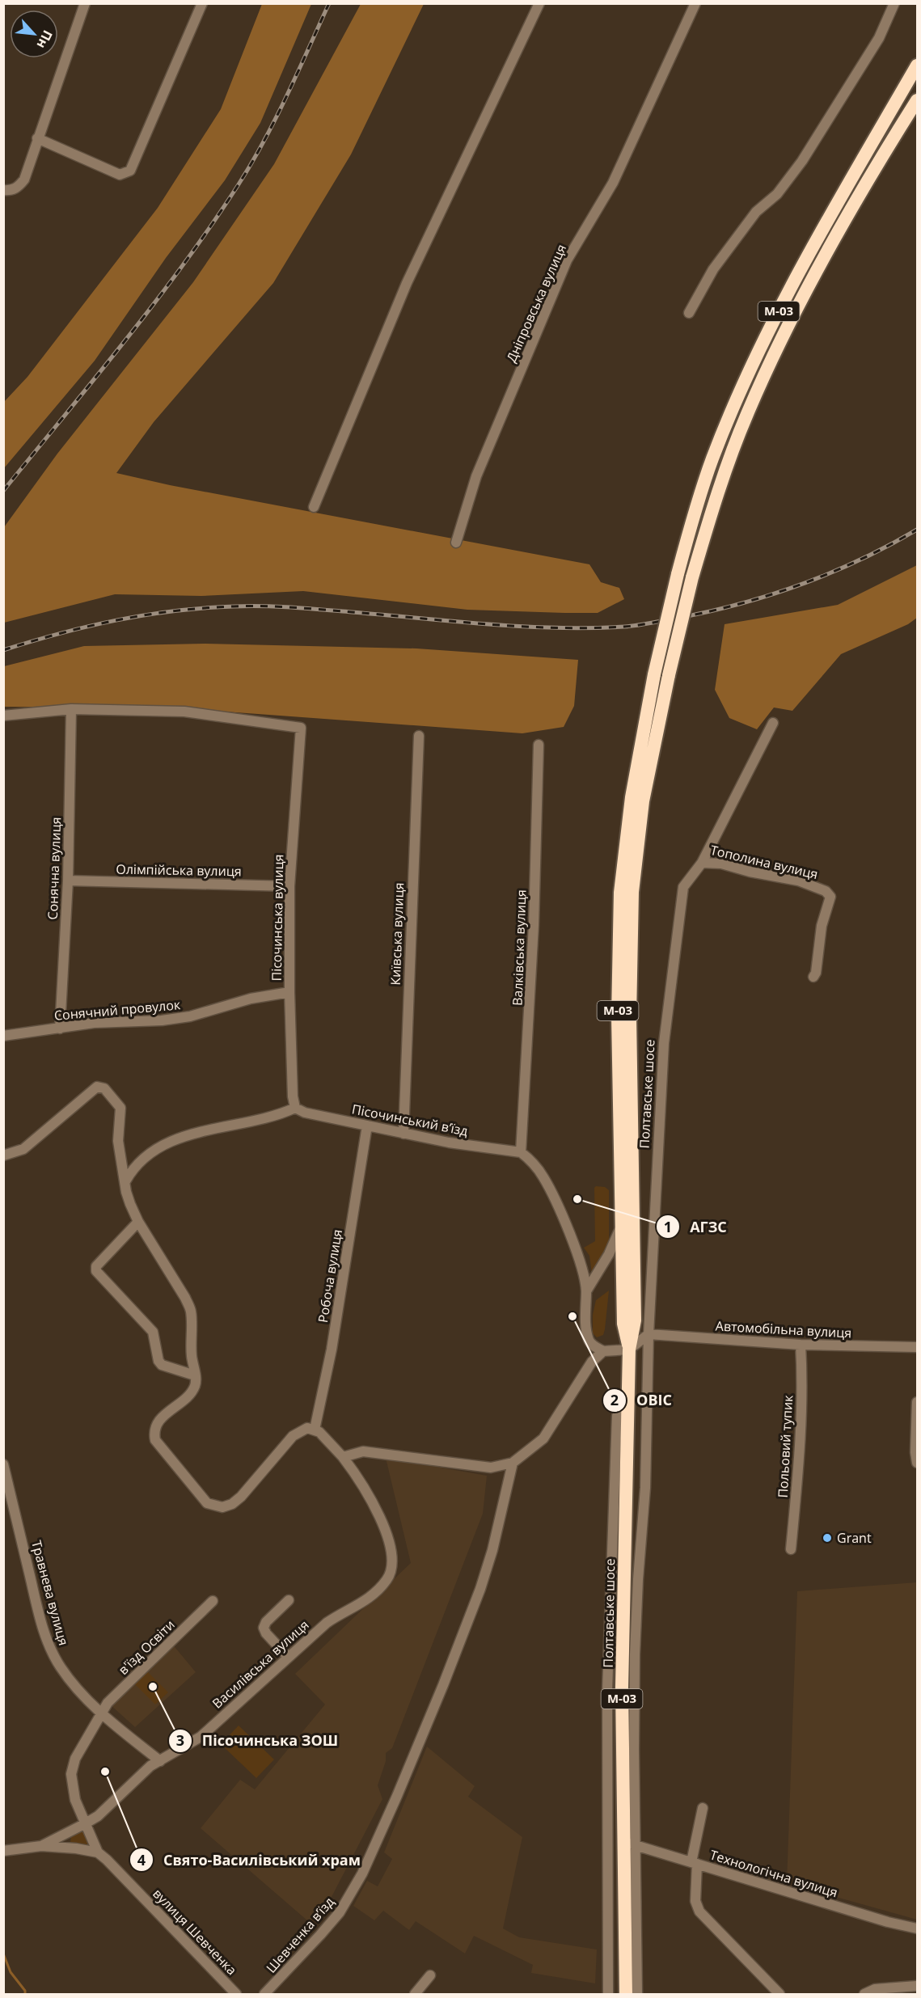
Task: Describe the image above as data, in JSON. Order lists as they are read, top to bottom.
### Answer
{
  "streets": {
    "highway": ["М-03", "Полтавське шосе"],
    "street": [
      "Дніпровська вулиця",
      "Тополина вулиця",
      "Сонячна вулиця",
      "Олімпійська вулиця",
      "Пісочинська вулиця",
      "Київська вулиця",
      "Валківська вулиця",
      "Сонячний провулок",
      "Пісочинський в’їзд",
      "Робоча вулиця",
      "Автомобільна вулиця",
      "Польовий тупик",
      "Травнева вулиця",
      "в'їзд Освіти",
      "Василівська вулиця",
      "Технологічна вулиця",
      "вулиця Шевченка",
      "Шевченка в’їзд"
    ]
  },
  "crossings": [
    ["М-03", "Полтавське шосе"],
    ["Тополина вулиця", "Полтавське шосе"],
    ["Сонячна вулиця", "Олімпійська вулиця"],
    ["Сонячна вулиця", "Пісочинська вулиця"],
    ["Сонячна вулиця", "Сонячний провулок"],
    ["Олімпійська вулиця", "Пісочинська вулиця"],
    ["Пісочинська вулиця", "Сонячний провулок"],
    ["Пісочинська вулиця", "Пісочинський в’їзд"],
    ["Київська вулиця", "Пісочинський в’їзд"],
    ["Валківська вулиця", "Пісочинський в’їзд"],
    ["Полтавське шосе", "Автомобільна вулиця"],
    ["Полтавське шосе", "Технологічна вулиця"],
    ["Пісочинський в’їзд", "Робоча вулиця"],
    ["Робоча вулиця", "Василівська вулиця"],
    ["Автомобільна вулиця", "Польовий тупик"],
    ["Травнева вулиця", "в'їзд Освіти"],
    ["Травнева вулиця", "Василівська вулиця"]
  ],
  "places": [
    "АГЗС",
    "ОВІС",
    "Grant",
    "Пісочинська ЗОШ",
    "Свято-Василівський храм"
  ],
  "north": "bottom right"
}
